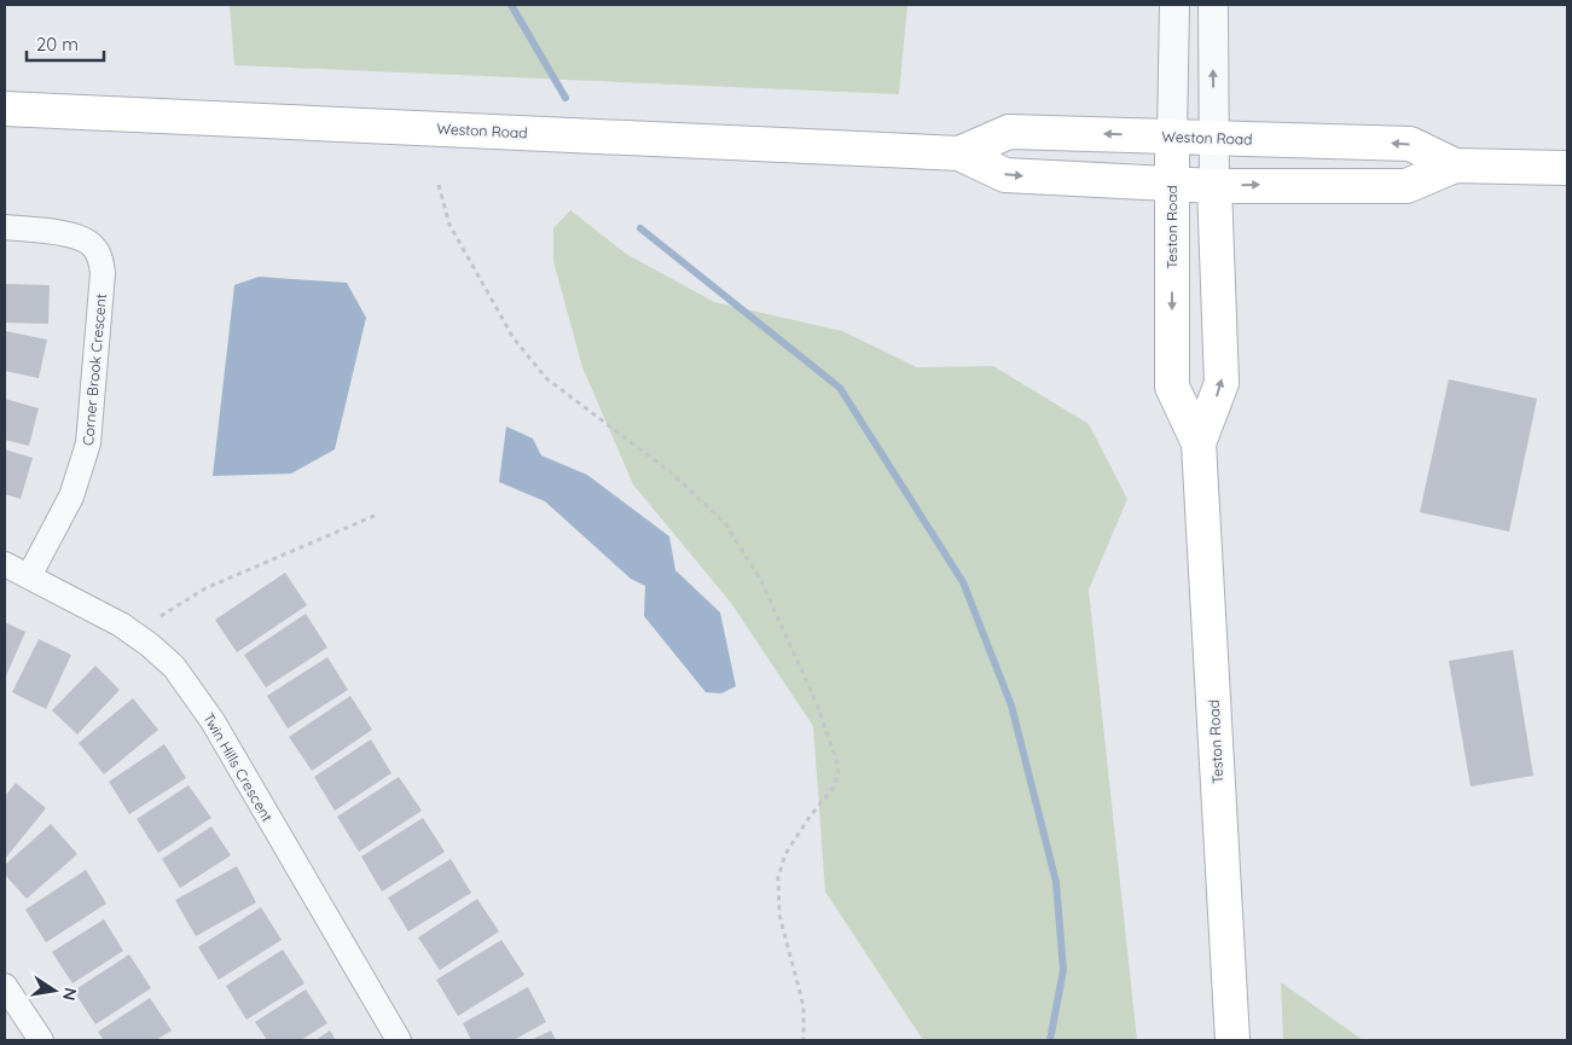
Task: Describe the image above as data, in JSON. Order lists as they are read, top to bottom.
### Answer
{
  "streets": {
    "main road": ["Weston Road", "Teston Road"],
    "street": ["Corner Brook Crescent", "Twin Hills Crescent"]
  },
  "crossings": [
    ["Weston Road", "Teston Road"],
    ["Corner Brook Crescent", "Twin Hills Crescent"]
  ],
  "scale_bar": "20 m",
  "north": "right"
}
